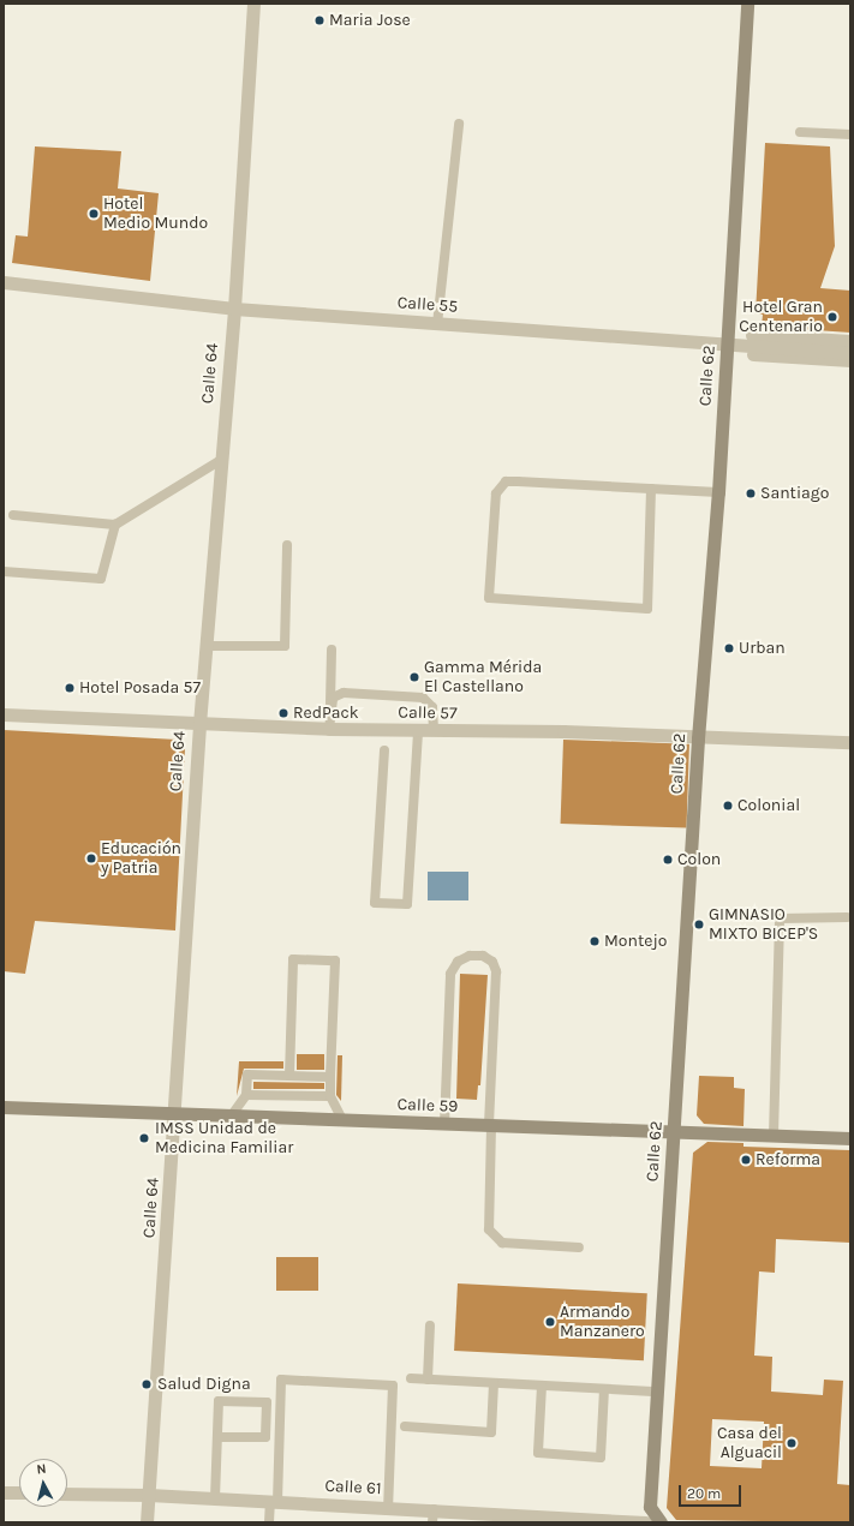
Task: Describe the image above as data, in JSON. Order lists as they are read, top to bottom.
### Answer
{
  "streets": {
    "main road": ["Calle 62", "Calle 59"],
    "street": [
      "Calle 55",
      "Calle 64",
      "Calle 57",
      "Calle 61"
    ]
  },
  "crossings": [
    ["Calle 55", "Calle 64"],
    ["Calle 55", "Calle 62"],
    ["Calle 64", "Calle 57"],
    ["Calle 64", "Calle 59"],
    ["Calle 64", "Calle 61"],
    ["Calle 62", "Calle 57"],
    ["Calle 62", "Calle 59"]
  ],
  "places": [
    "Maria Jose",
    "Hotel Medio Mundo",
    "Hotel Gran Centenario",
    "Santiago",
    "Urban",
    "Gamma Mérida El Castellano",
    "Hotel Posada 57",
    "RedPack",
    "Colonial",
    "Educación y Patria",
    "Colon",
    "GIMNASIO MIXTO BICEP'S",
    "Montejo",
    "IMSS Unidad de Medicina Familiar",
    "Reforma",
    "Armando Manzanero",
    "Salud Digna",
    "Casa del Alguacil"
  ],
  "scale_bar": "20 m",
  "north": "top"
}
